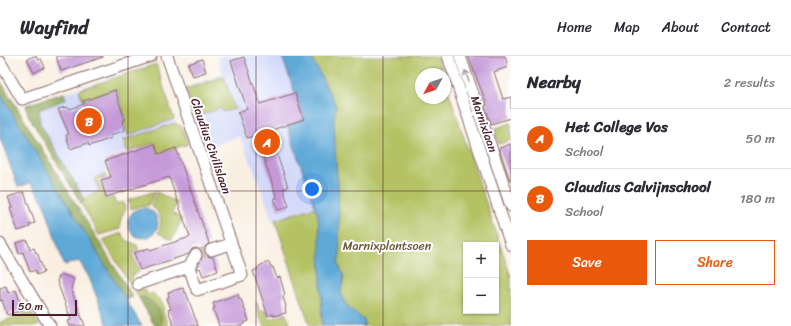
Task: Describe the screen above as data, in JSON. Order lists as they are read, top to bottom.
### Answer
{
  "streets": {
    "street": ["Marnixlaan", "Claudius Civilislaan"]
  },
  "parks": ["Marnixplantsoen"],
  "scale_bar": "50 m",
  "north": "bottom left",
  "page": {
    "header": "Wayfind",
    "nav": [
      "Home",
      "Map",
      "About",
      "Contact"
    ],
    "heading": ["Nearby", "2 results"],
    "pins": ["B", "A"],
    "list": [
      {
        "mark": "A",
        "name": "Het College Vos",
        "note": "School",
        "value": "50 m"
      },
      {
        "mark": "B",
        "name": "Claudius Calvijnschool",
        "note": "School",
        "value": "180 m"
      }
    ],
    "buttons": ["Save", "Share"],
    "map_buttons": ["+", "−"],
    "scale": "50 m"
  }
}
